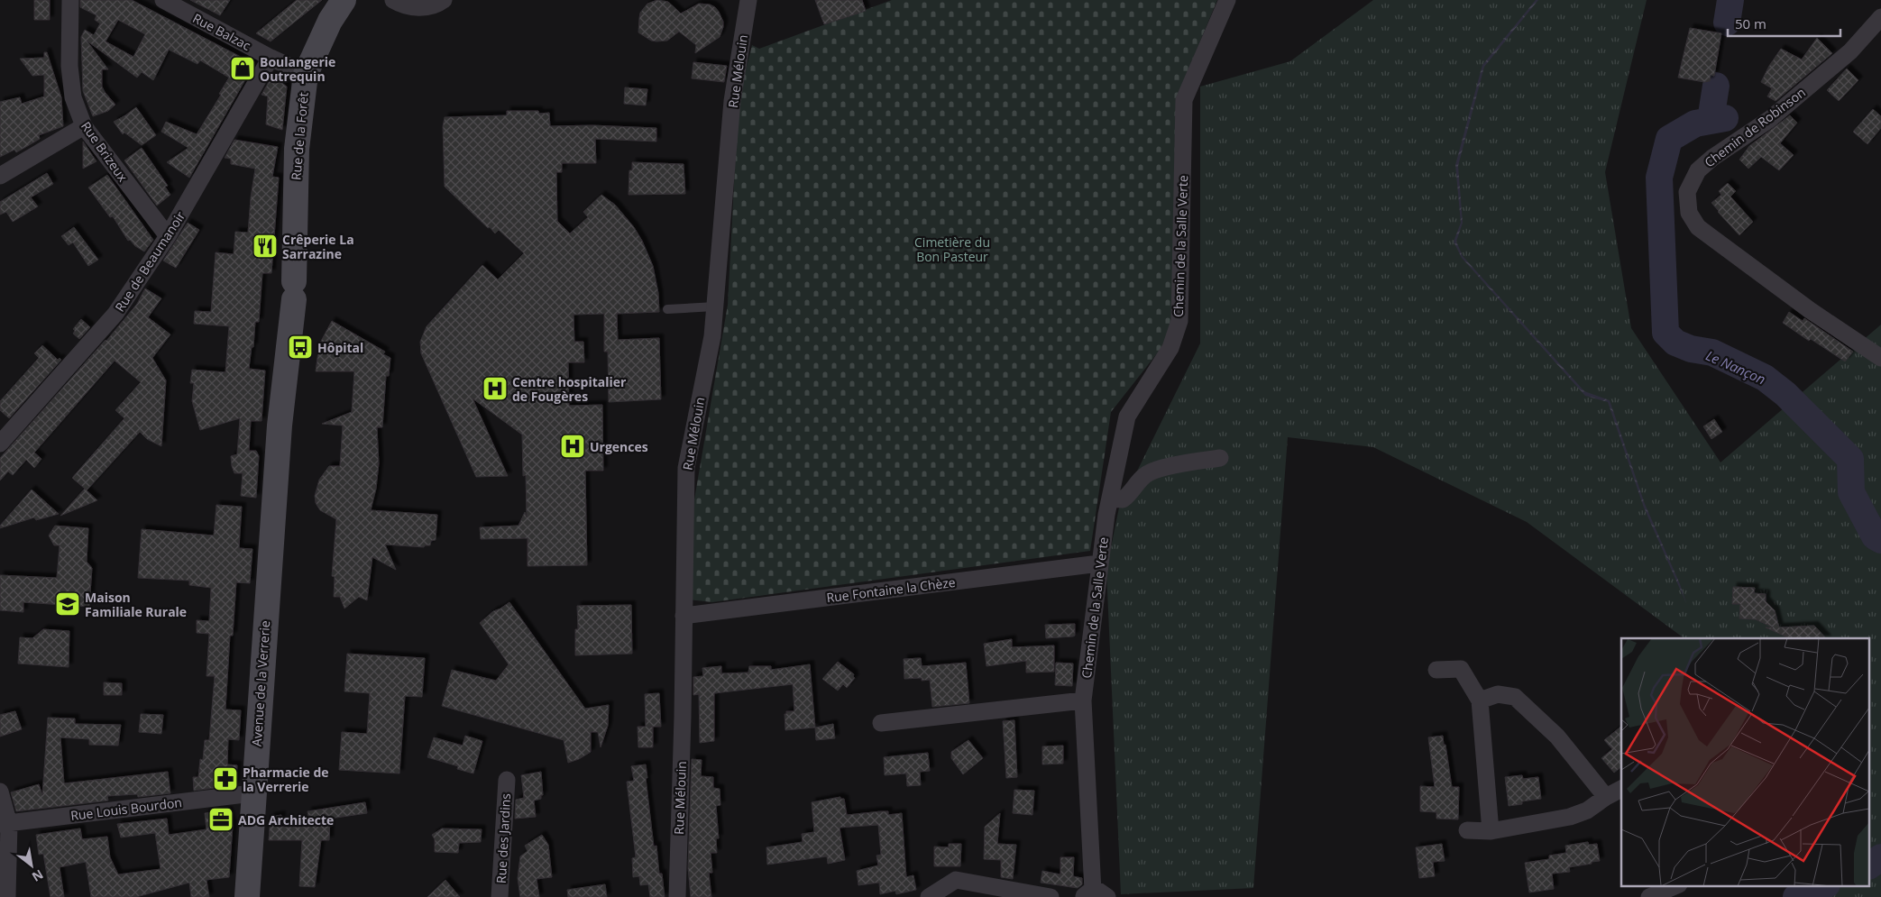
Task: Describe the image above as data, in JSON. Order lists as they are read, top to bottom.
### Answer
{
  "streets": {
    "main road": ["Rue de la Forêt", "Avenue de la Verrerie"],
    "street": [
      "Rue Balzac",
      "Rue Mélouin",
      "Chemin de Robinson",
      "Rue Brizeux",
      "Chemin de la Salle Verte",
      "Rue de Beaumanoir",
      "Rue Fontaine la Chèze",
      "Rue Louis Bourdon",
      "Rue des Jardins"
    ]
  },
  "crossings": [
    ["Rue Balzac", "Rue de la Forêt"],
    ["Rue Balzac", "Rue de Beaumanoir"],
    ["Rue Mélouin", "Rue Fontaine la Chèze"],
    ["Rue de la Forêt", "Avenue de la Verrerie"],
    ["Rue Brizeux", "Rue de Beaumanoir"],
    ["Chemin de la Salle Verte", "Rue Fontaine la Chèze"],
    ["Avenue de la Verrerie", "Rue Louis Bourdon"]
  ],
  "water": ["Le Nançon"],
  "parks": ["Cimetière du Bon Pasteur"],
  "places": {
    "shop": ["Boulangerie Outrequin"],
    "restaurant": ["Crêperie La Sarrazine"],
    "bus stop": ["Hôpital"],
    "hospital": ["Centre hospitalier de Fougères", "Urgences"],
    "school or university": ["Maison Familiale Rurale"],
    "pharmacy": ["Pharmacie de la Verrerie"],
    "office": ["ADG Architecte"]
  },
  "scale_bar": "50 m",
  "north": "bottom right"
}
